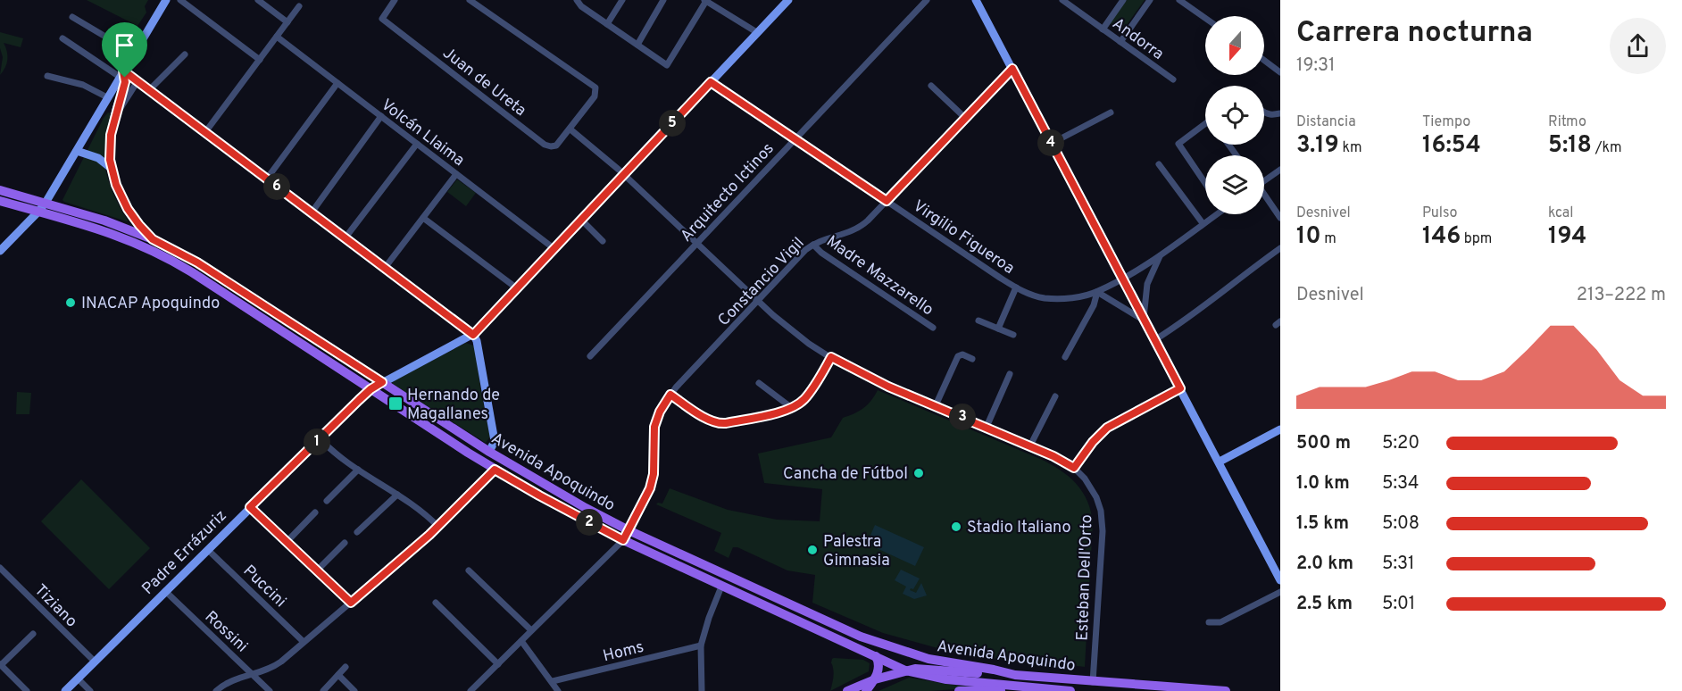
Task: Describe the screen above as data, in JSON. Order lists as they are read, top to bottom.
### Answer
{
  "streets": {
    "main road": ["Avenida Apoquindo", "Padre Errázuriz"],
    "street": [
      "Andorra",
      "Juan de Ureta",
      "Volcán Llaima",
      "Arquitecto Ictinos",
      "Virgilio Figueroa",
      "Madre Mazzarello",
      "Constancio Vigil",
      "Esteban Dell'Orto",
      "Puccini",
      "Tiziano",
      "Rossini",
      "Homs"
    ]
  },
  "crossings": [
    ["Juan de Ureta", "Esteban Dell'Orto"],
    ["Arquitecto Ictinos", "Virgilio Figueroa"],
    ["Arquitecto Ictinos", "Esteban Dell'Orto"],
    ["Virgilio Figueroa", "Constancio Vigil"],
    ["Madre Mazzarello", "Constancio Vigil"],
    ["Constancio Vigil", "Avenida Apoquindo"],
    ["Constancio Vigil", "Esteban Dell'Orto"],
    ["Avenida Apoquindo", "Padre Errázuriz"],
    ["Avenida Apoquindo", "Esteban Dell'Orto"],
    ["Padre Errázuriz", "Puccini"],
    ["Padre Errázuriz", "Tiziano"],
    ["Padre Errázuriz", "Rossini"]
  ],
  "places": {
    "other": [
      "INACAP Apoquindo",
      "Cancha de Fútbol",
      "Stadio Italiano",
      "Palestra Gimnasia"
    ],
    "transit": ["Hernando de Magallanes"]
  },
  "north": "bottom",
  "page": {
    "heading": ["Carrera nocturna", "19:31"],
    "stats": [
      ["Distancia", "3.19 km"],
      ["Tiempo", "16:54"],
      ["Ritmo", "5:18 /km"],
      ["Desnivel", "10 m"],
      ["Pulso", "146 bpm"],
      ["kcal", "194"]
    ],
    "pins": [
      "5",
      "4",
      "6",
      "3",
      "1",
      "2"
    ],
    "chart": ["Desnivel", "213–222 m"],
    "list": [
      {
        "name": "500 m",
        "note": "5:20"
      },
      {
        "name": "1.0 km",
        "note": "5:34"
      },
      {
        "name": "1.5 km",
        "note": "5:08"
      },
      {
        "name": "2.0 km",
        "note": "5:31"
      },
      {
        "name": "2.5 km",
        "note": "5:01"
      }
    ]
  }
}
